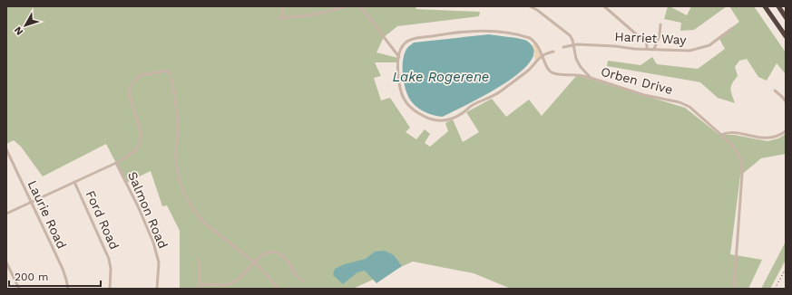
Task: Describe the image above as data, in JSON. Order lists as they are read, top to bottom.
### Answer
{
  "streets": {
    "street": [
      "Harriet Way",
      "Orben Drive",
      "Salmon Road",
      "Laurie Road",
      "Ford Road"
    ]
  },
  "crossings": [
    ["Harriet Way", "Orben Drive"]
  ],
  "water": ["Lake Rogerene"],
  "scale_bar": "200 m",
  "north": "bottom left"
}
